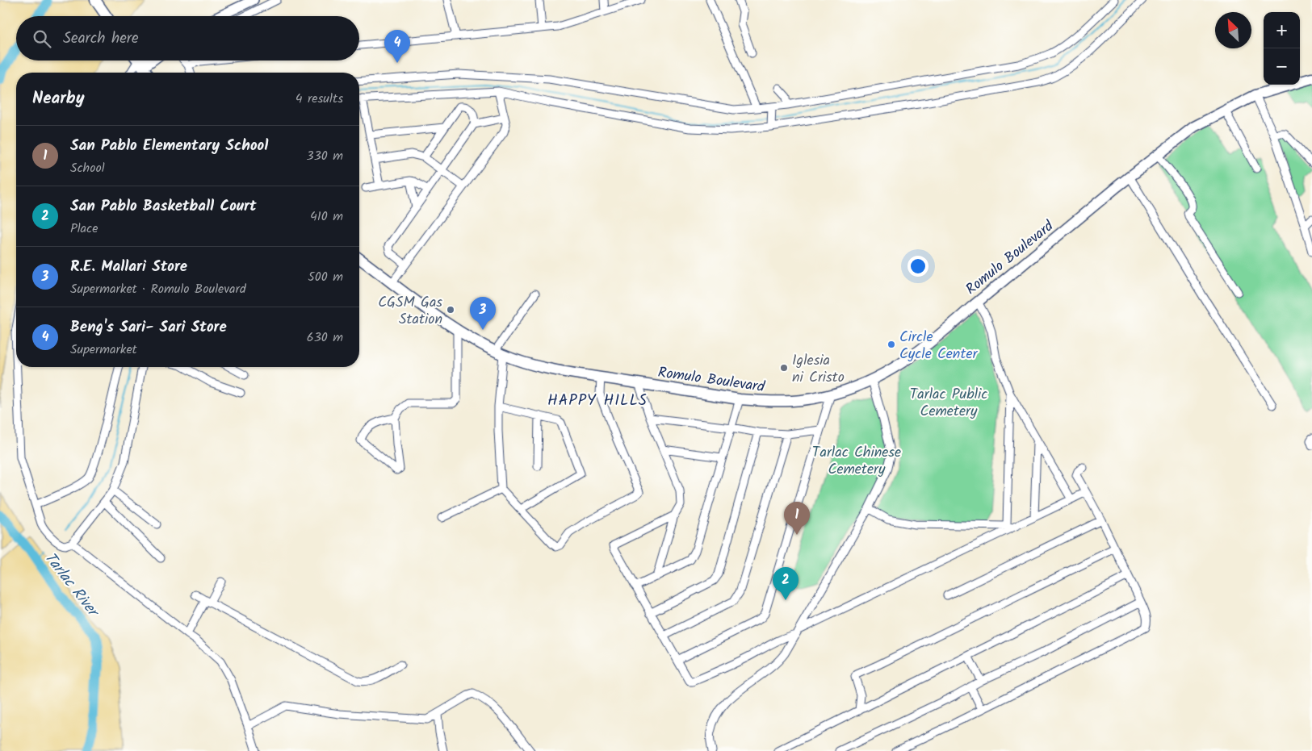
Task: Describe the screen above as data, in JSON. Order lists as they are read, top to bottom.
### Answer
{
  "streets": {
    "highway": ["Romulo Boulevard"]
  },
  "districts": ["HAPPY HILLS"],
  "water": ["Tarlac River"],
  "parks": ["Tarlac Public Cemetery", "Tarlac Chinese Cemetery"],
  "places": ["CGSM Gas Station", "Circle Cycle Center", "Iglesia ni Cristo"],
  "north": "top left",
  "page": {
    "map_buttons": ["+", "−"],
    "search": "Search here",
    "pins": [
      "4",
      "3",
      "1",
      "2"
    ],
    "heading": ["Nearby", "4 results"],
    "list": [
      {
        "mark": "1",
        "name": "San Pablo Elementary School",
        "note": "School",
        "value": "330 m"
      },
      {
        "mark": "2",
        "name": "San Pablo Basketball Court",
        "note": "Place",
        "value": "410 m"
      },
      {
        "mark": "3",
        "name": "R.E. Mallari Store",
        "note": "Supermarket · Romulo Boulevard",
        "value": "500 m"
      },
      {
        "mark": "4",
        "name": "Beng's Sari- Sari Store",
        "note": "Supermarket",
        "value": "630 m"
      }
    ]
  }
}
